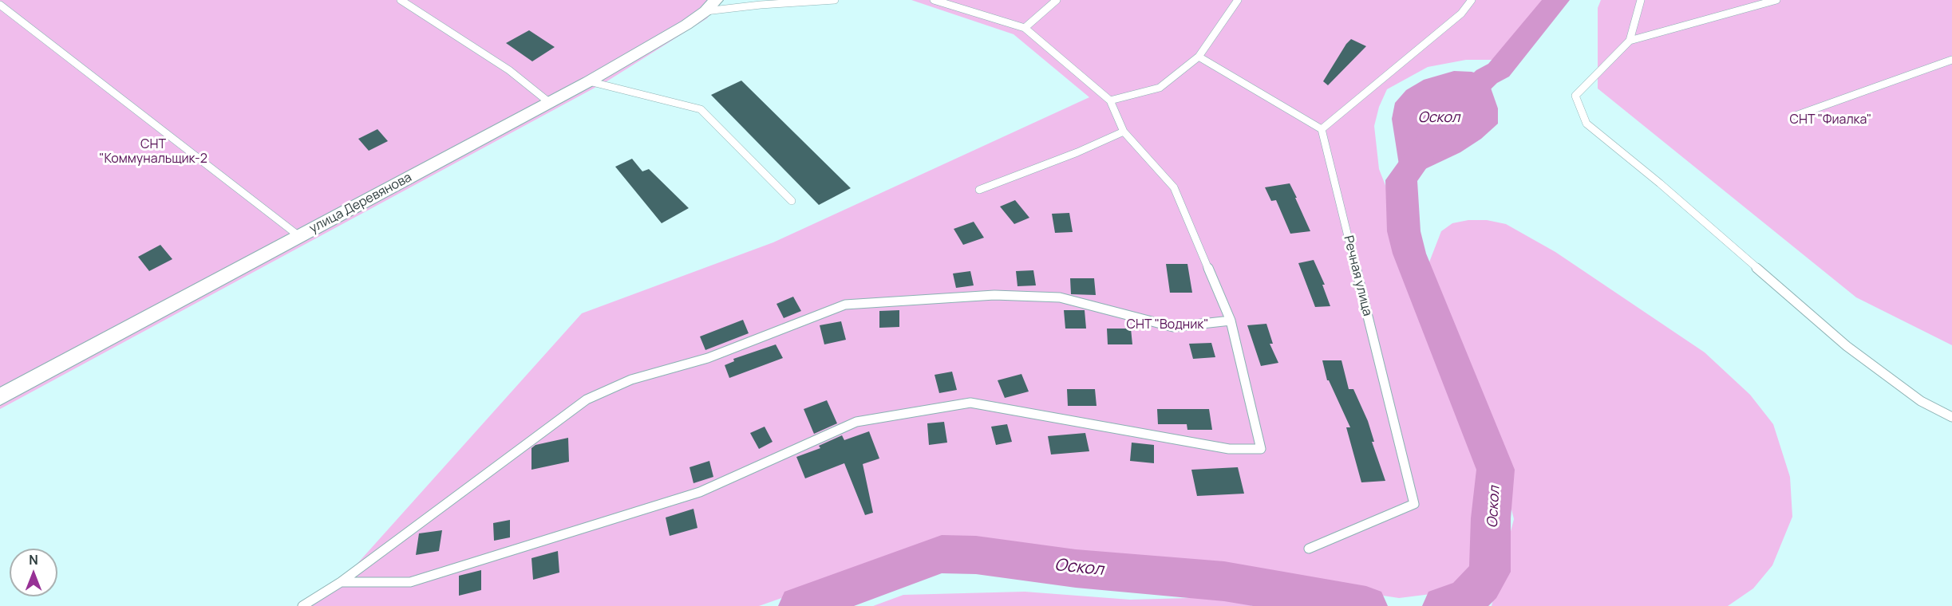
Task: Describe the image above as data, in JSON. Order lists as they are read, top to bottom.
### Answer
{
  "streets": {
    "street": ["улица Деревянова"],
    "lane": ["Речная улица"]
  },
  "water": ["Оскол"],
  "parks": ["СНТ \"Фиалка\"", "СНТ \"Коммунальщик-2", "СНТ \"Водник\""],
  "north": "top"
}
